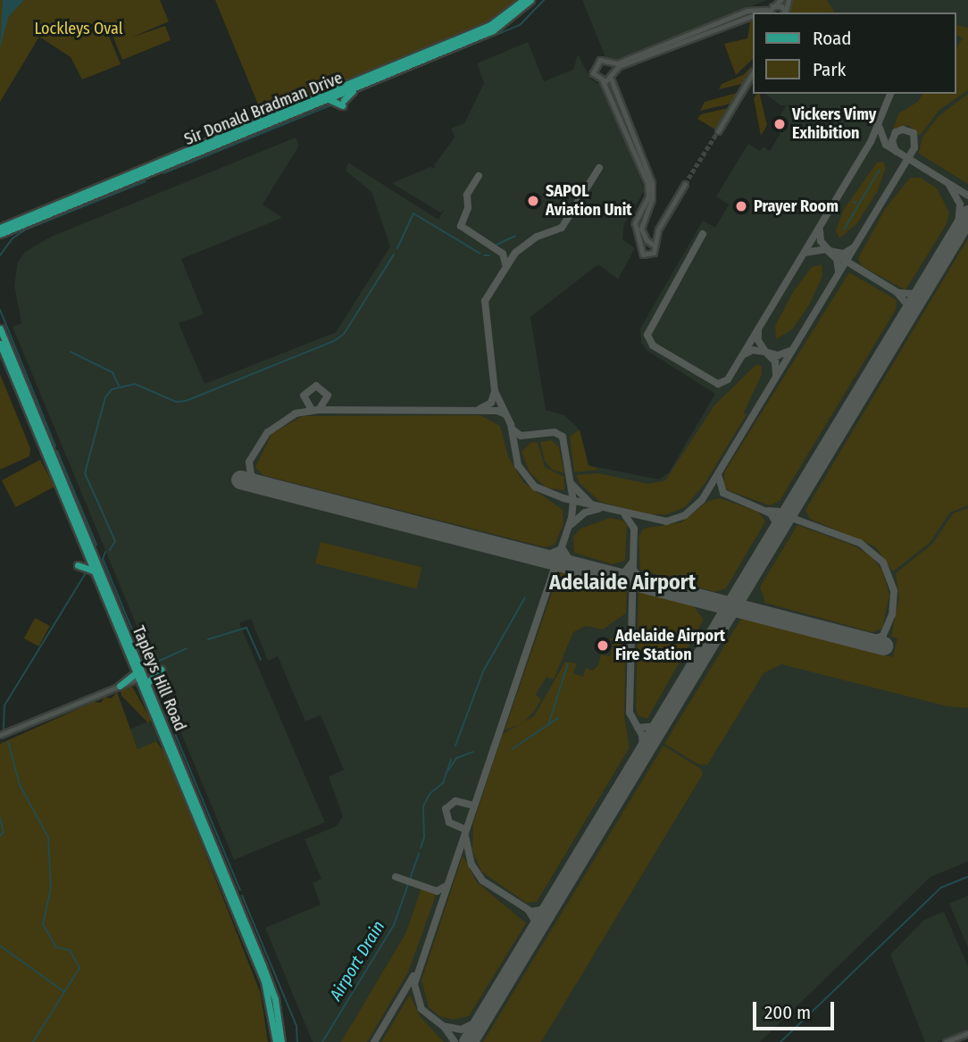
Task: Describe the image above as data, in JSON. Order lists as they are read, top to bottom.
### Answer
{
  "streets": {
    "main road": ["Sir Donald Bradman Drive", "Tapleys Hill Road"]
  },
  "districts": ["Adelaide Airport"],
  "water": ["Airport Drain"],
  "parks": ["Lockleys Oval"],
  "places": [
    "Vickers Vimy Exhibition",
    "SAPOL Aviation Unit",
    "Prayer Room",
    "Adelaide Airport Fire Station"
  ],
  "legend": ["Road", "Park"],
  "scale_bar": "200 m"
}
